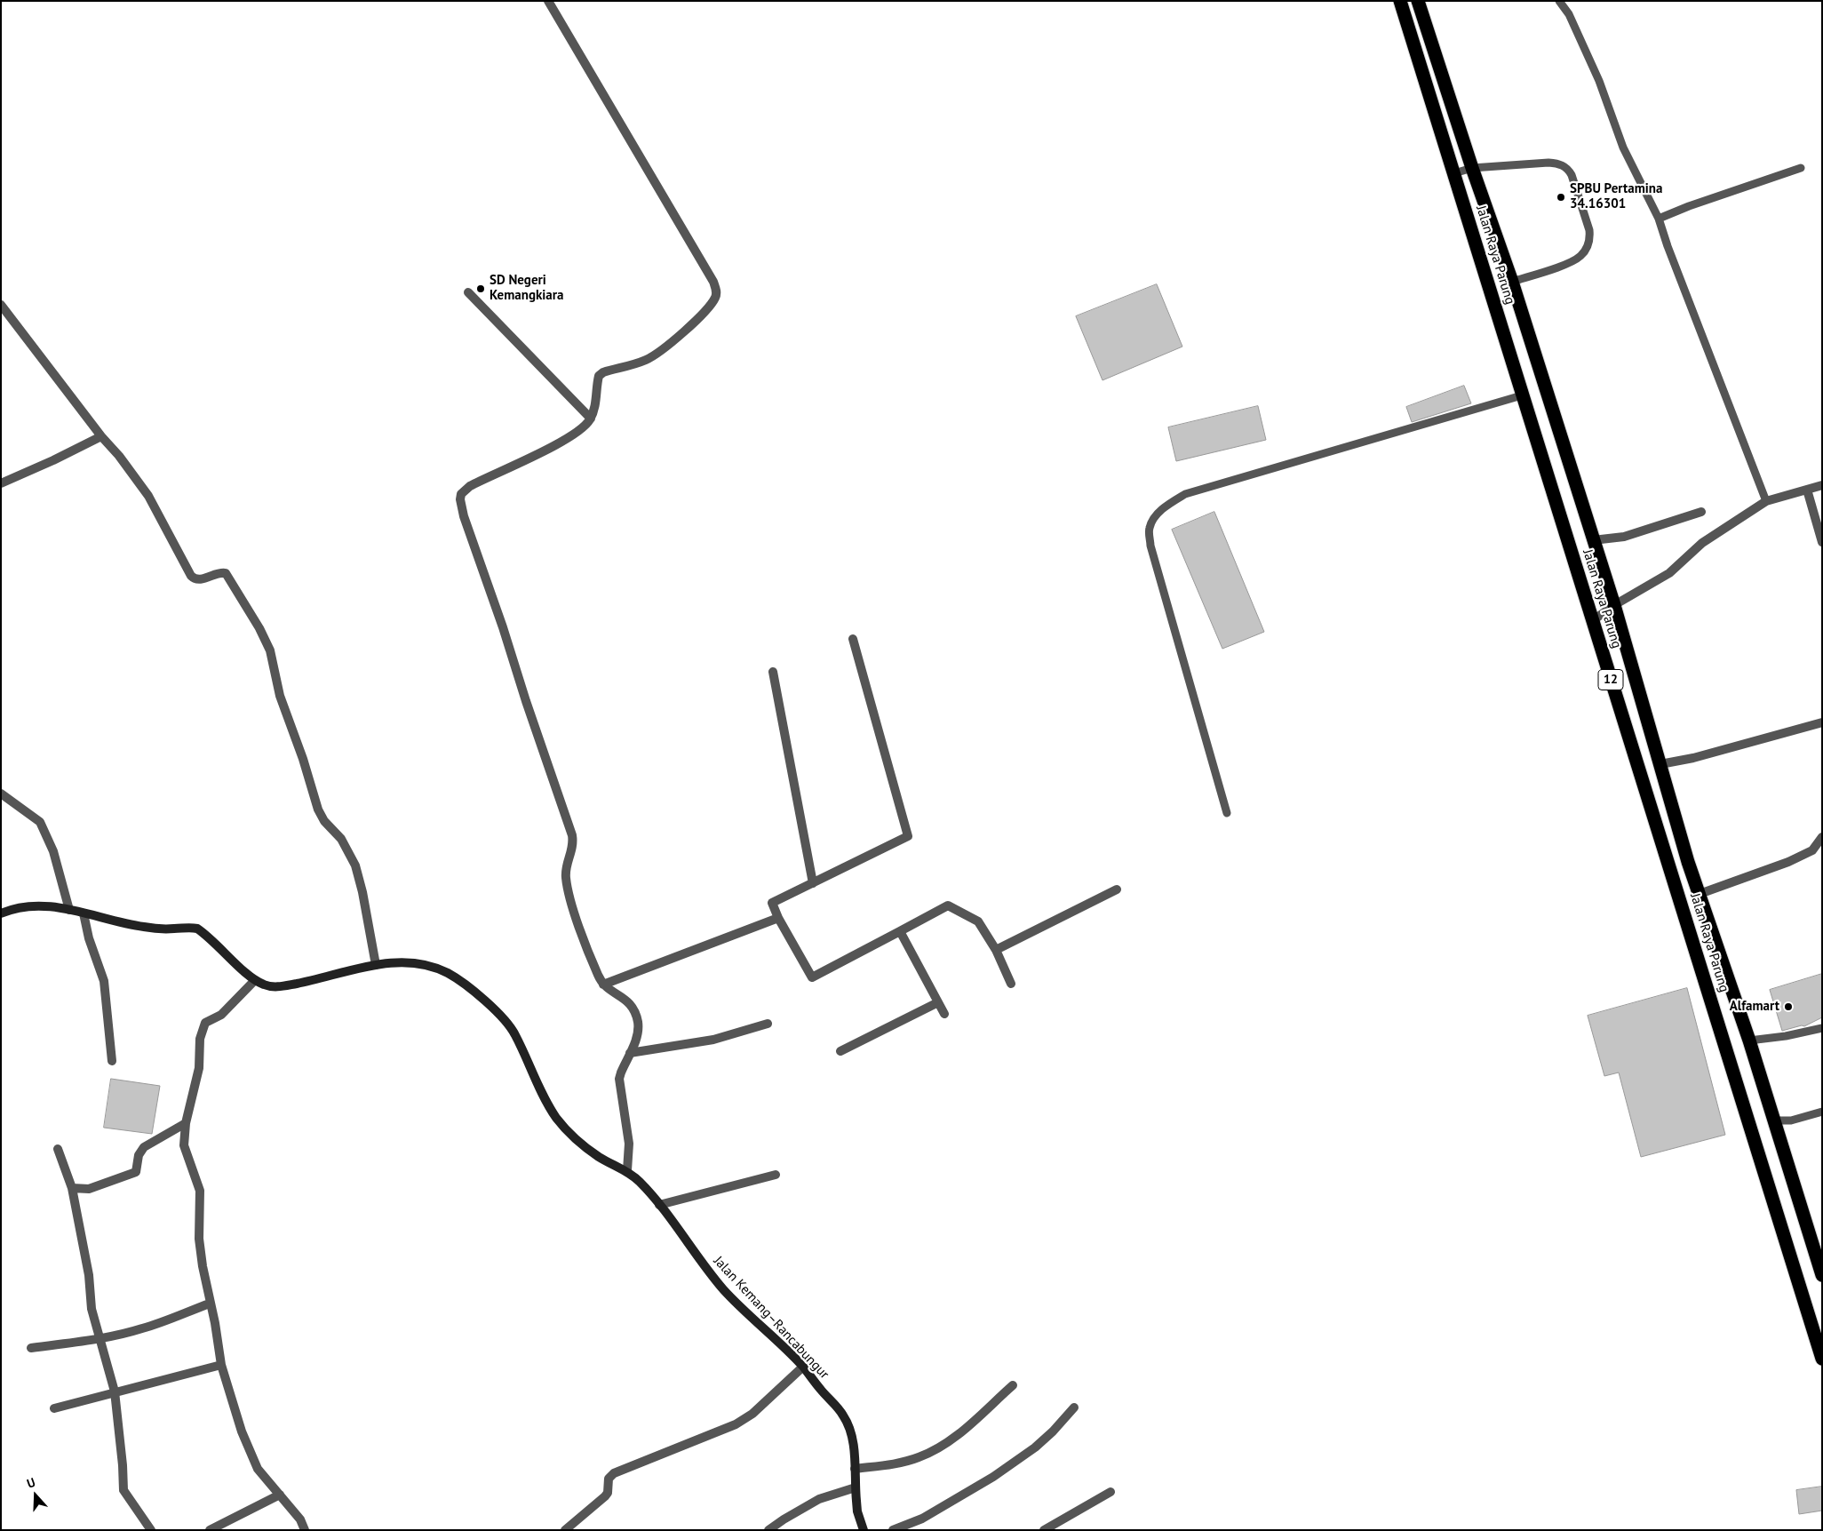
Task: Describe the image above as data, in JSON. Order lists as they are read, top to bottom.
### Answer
{
  "streets": {
    "highway": ["Jalan Raya Parung", "12"],
    "street": ["Jalan Kemang–Rancabungur"]
  },
  "places": ["SPBU Pertamina 34.16301", "SD Negeri Kemangkiara", "Alfamart"],
  "north": "top"
}
